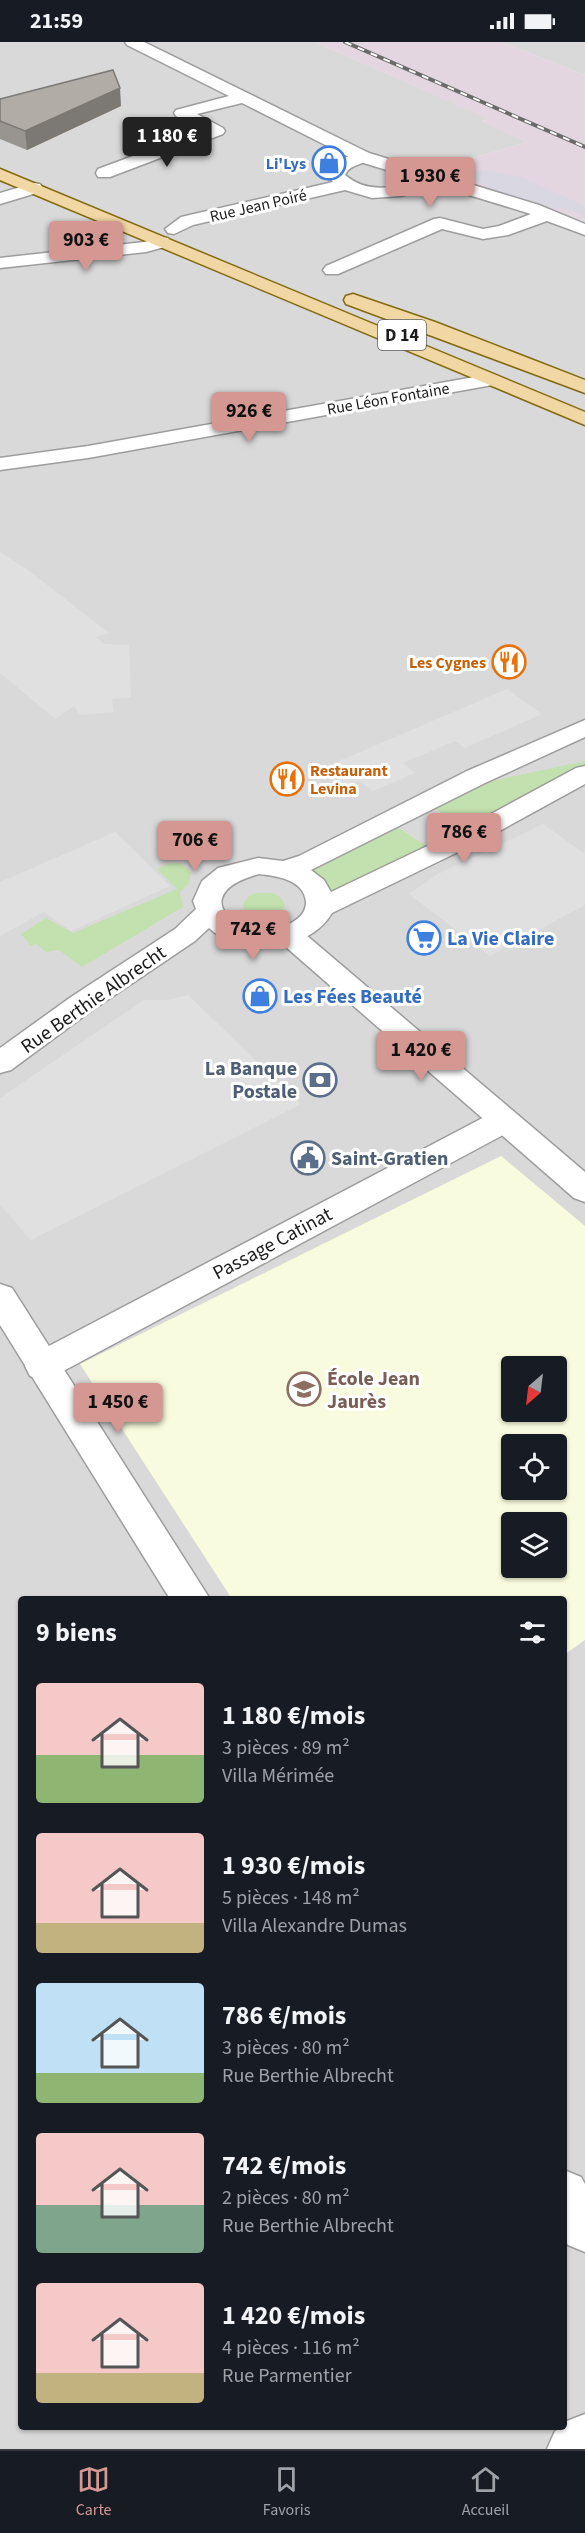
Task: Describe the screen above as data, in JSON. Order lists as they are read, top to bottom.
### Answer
{
  "streets": {
    "main road": ["D 14"],
    "street": [
      "Rue Jean Poiré",
      "Rue Léon Fontaine",
      "Rue Berthie Albrecht",
      "Passage Catinat"
    ]
  },
  "crossings": [
    ["Rue Jean Poiré", "D 14"],
    ["D 14", "Rue Léon Fontaine"]
  ],
  "places": {
    "shop": ["Li'Lys", "Les Fées Beauté"],
    "restaurant": ["Les Cygnes", "Restaurant Levina"],
    "supermarket": ["La Vie Claire"],
    "bank": ["La Banque Postale"],
    "public building": ["Saint-Gratien"],
    "school or university": ["École Jean Jaurès"]
  },
  "north": "bottom left",
  "page": {
    "status": "21:59",
    "price": [
      "1 180 €",
      "1 930 €",
      "903 €",
      "926 €",
      "786 €",
      "706 €",
      "742 €",
      "1 420 €",
      "1 450 €"
    ],
    "heading": "9 biens",
    "list": [
      {
        "name": "1 180 €/mois",
        "note": "3 pièces · 89 m² · Villa Mérimée"
      },
      {
        "name": "1 930 €/mois",
        "note": "5 pièces · 148 m² · Villa Alexandre Dumas"
      },
      {
        "name": "786 €/mois",
        "note": "3 pièces · 80 m² · Rue Berthie Albrecht"
      },
      {
        "name": "742 €/mois",
        "note": "2 pièces · 80 m² · Rue Berthie Albrecht"
      },
      {
        "name": "1 420 €/mois",
        "note": "4 pièces · 116 m² · Rue Parmentier"
      }
    ],
    "tabs": ["Carte", "Favoris", "Accueil"]
  }
}
